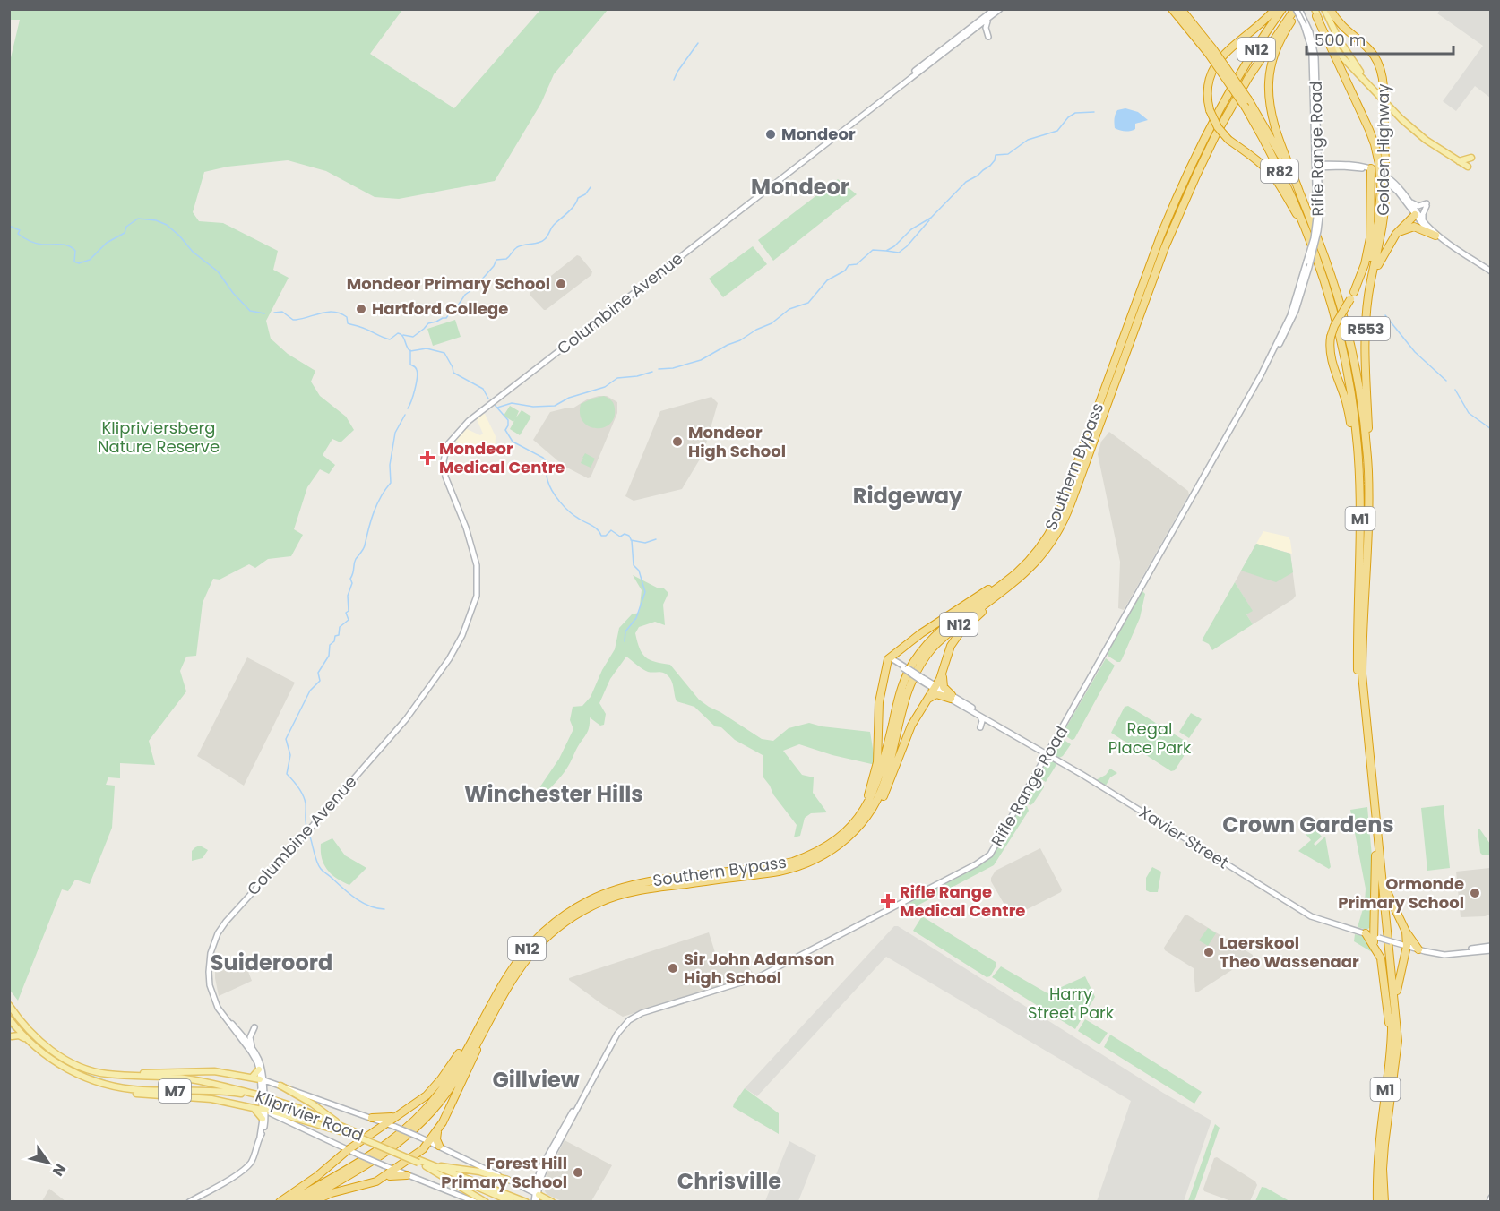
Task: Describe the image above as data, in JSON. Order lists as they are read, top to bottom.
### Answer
{
  "streets": {
    "highway": [
      "N12",
      "Golden Highway",
      "R82",
      "R553",
      "Southern Bypass",
      "M1"
    ],
    "main road": [
      "Rifle Range Road",
      "Columbine Avenue",
      "Xavier Street",
      "M7",
      "Kliprivier Road"
    ]
  },
  "crossings": [
    ["Rifle Range Road", "Southern Bypass"],
    ["Rifle Range Road", "Xavier Street"],
    ["Golden Highway", "M1"],
    ["R82", "M1"],
    ["Columbine Avenue", "Kliprivier Road"],
    ["M7", "Kliprivier Road"]
  ],
  "districts": [
    "Mondeor",
    "Ridgeway",
    "Winchester Hills",
    "Crown Gardens",
    "Suideroord",
    "Gillview",
    "Chrisville"
  ],
  "parks": ["Klipriviersberg Nature Reserve", "Regal Place Park", "Harry Street Park"],
  "places": {
    "other": [
      "Mondeor",
      "Mondeor Primary School",
      "Hartford College",
      "Mondeor High School",
      "Ormonde Primary School",
      "Laerskool Theo Wassenaar",
      "Sir John Adamson High School",
      "Forest Hill Primary School"
    ],
    "health": ["Mondeor Medical Centre", "Rifle Range Medical Centre"]
  },
  "scale_bar": "500 m",
  "north": "bottom right"
}
